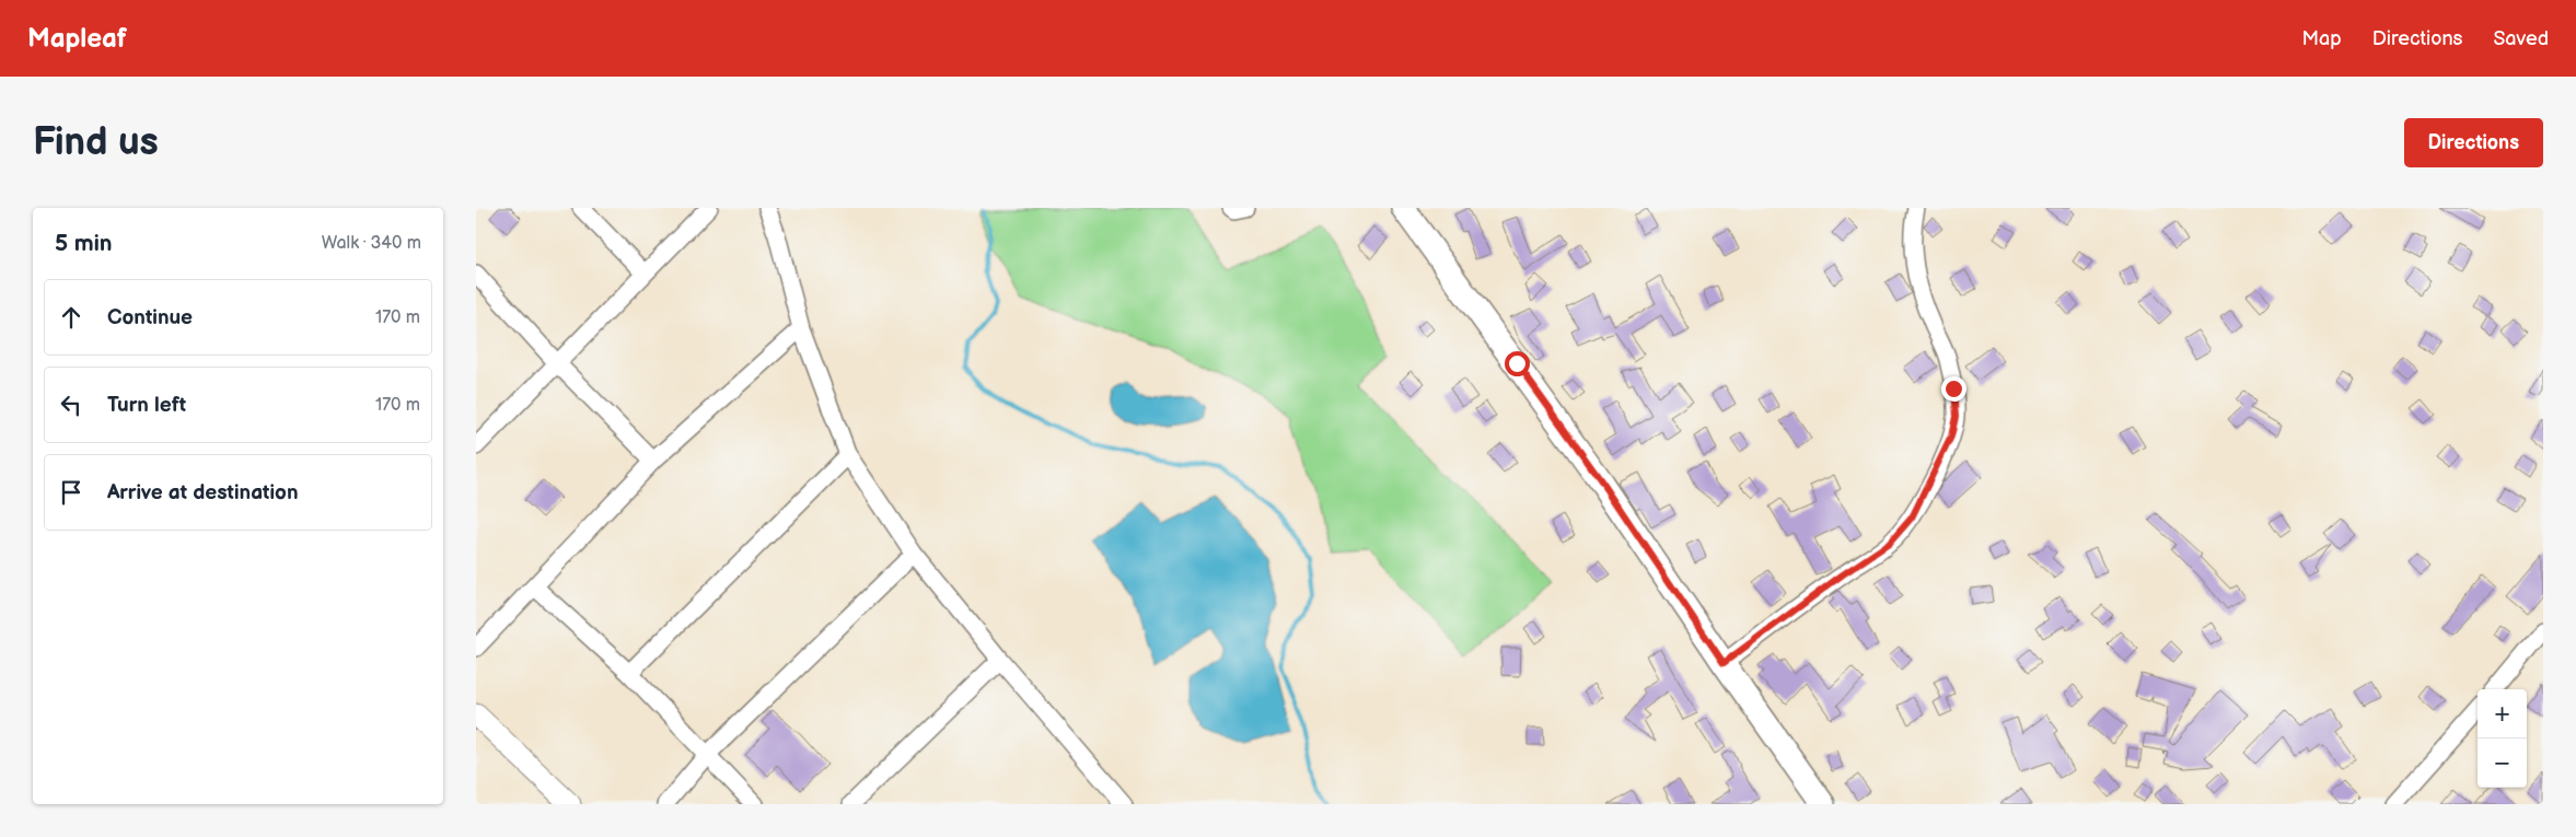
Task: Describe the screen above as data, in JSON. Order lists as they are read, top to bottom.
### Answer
{
  "page": {
    "header": "Mapleaf",
    "nav": ["Map", "Directions", "Saved"],
    "buttons": "Directions",
    "title": "Find us",
    "heading": ["5 min", "Walk · 340 m"],
    "list": [
      ["Continue", "170 m"],
      ["Turn left", "170 m"],
      "Arrive at destination"
    ],
    "map_buttons": ["+", "−"]
  }
}
